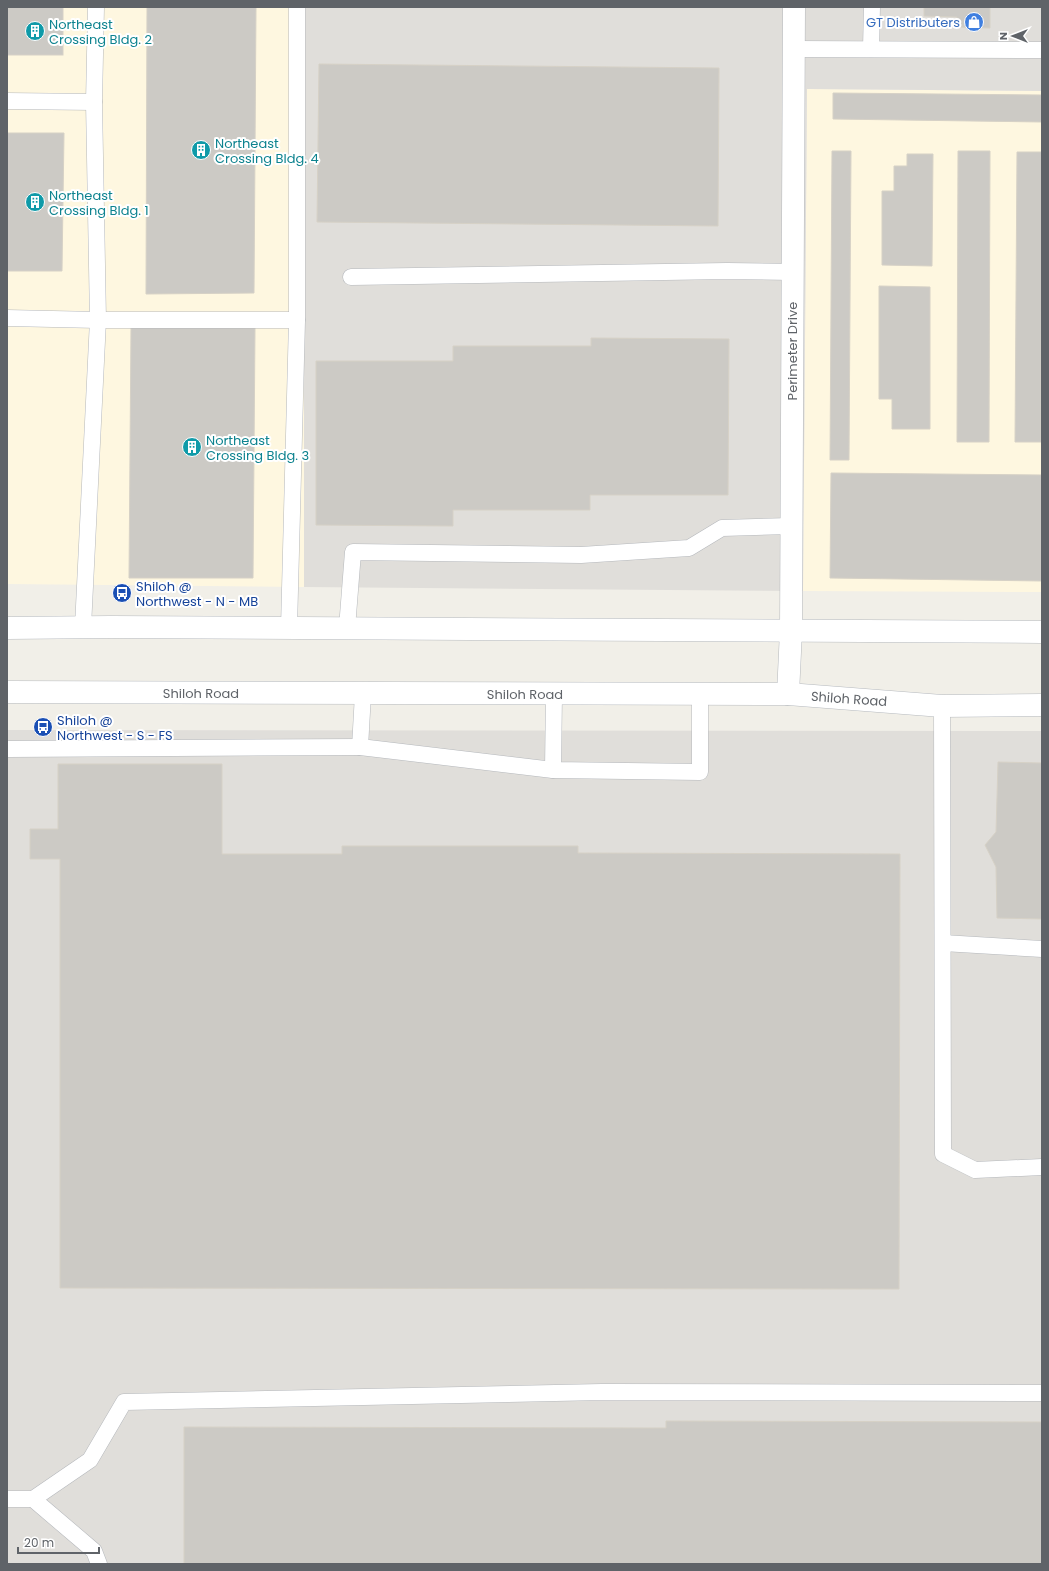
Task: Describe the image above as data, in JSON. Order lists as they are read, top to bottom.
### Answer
{
  "streets": {
    "main road": ["Perimeter Drive", "Shiloh Road"]
  },
  "crossings": [
    ["Perimeter Drive", "Shiloh Road"]
  ],
  "places": {
    "shop": ["GT Distributers"],
    "building": [
      "Northeast Crossing Bldg. 2",
      "Northeast Crossing Bldg. 4",
      "Northeast Crossing Bldg. 1",
      "Northeast Crossing Bldg. 3"
    ],
    "bus stop": ["Shiloh @ Northwest - N - MB", "Shiloh @ Northwest - S - FS"]
  },
  "scale_bar": "20 m",
  "north": "left"
}
